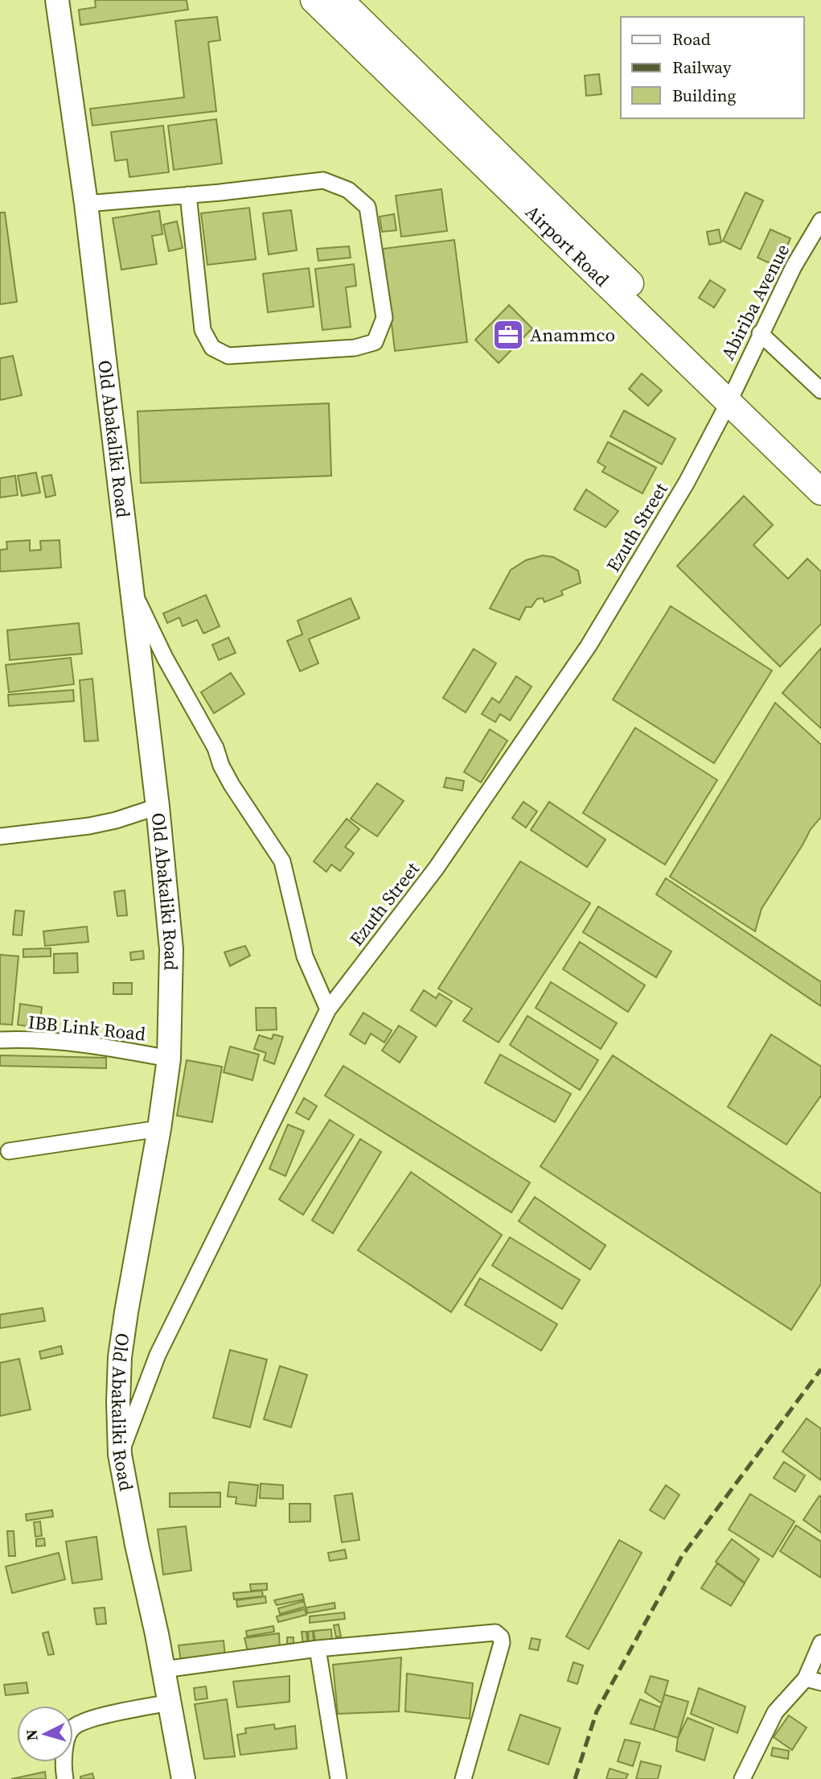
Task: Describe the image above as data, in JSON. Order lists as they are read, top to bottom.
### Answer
{
  "streets": {
    "main road": ["Airport Road", "Old Abakaliki Road"],
    "street": ["Abiriba Avenue", "Ezuth Street", "IBB Link Road"]
  },
  "crossings": [
    ["Airport Road", "Abiriba Avenue"],
    ["Airport Road", "Ezuth Street"],
    ["Abiriba Avenue", "Ezuth Street"],
    ["Old Abakaliki Road", "Ezuth Street"],
    ["Old Abakaliki Road", "IBB Link Road"]
  ],
  "places": {
    "office": ["Anammco"]
  },
  "legend": ["Road", "Railway", "Building"],
  "north": "left"
}
